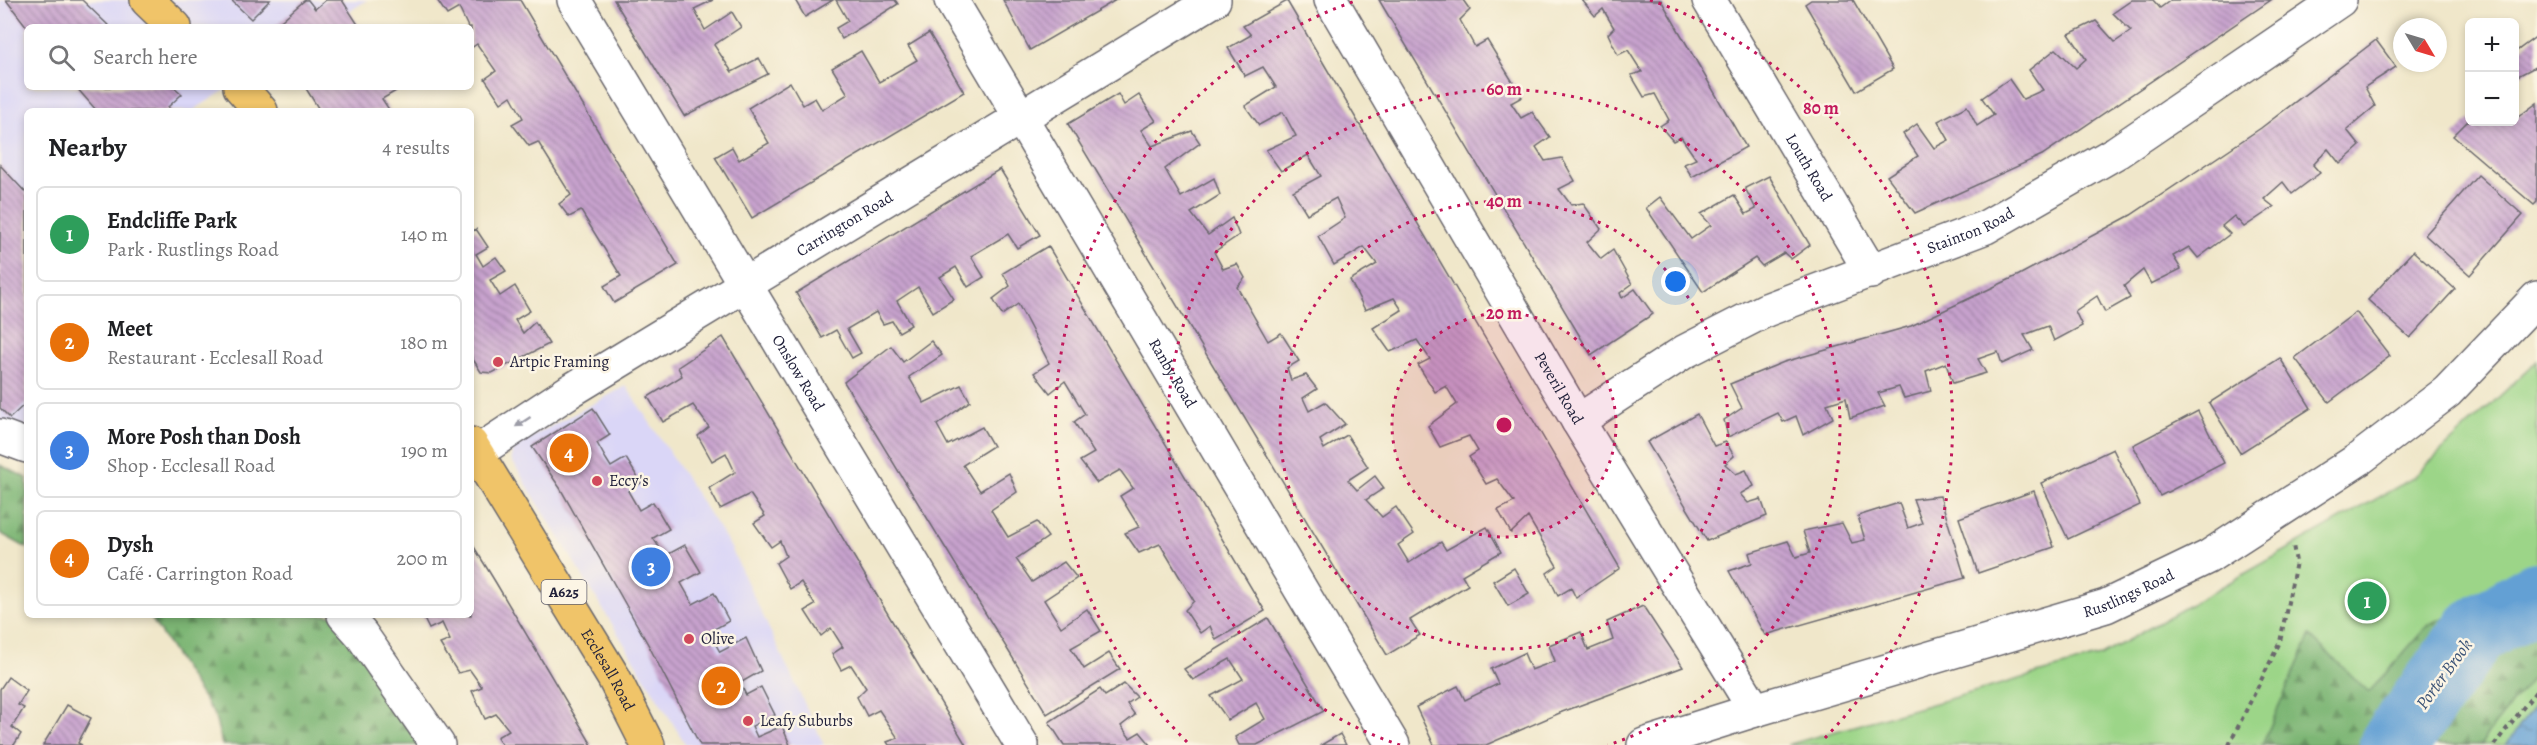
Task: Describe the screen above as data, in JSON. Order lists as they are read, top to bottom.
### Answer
{
  "streets": {
    "main road": ["A625", "Ecclesall Road"],
    "street": [
      "Louth Road",
      "Carrington Road",
      "Stainton Road",
      "Ranby Road",
      "Onslow Road",
      "Peveril Road",
      "Rustlings Road"
    ]
  },
  "crossings": [
    ["Louth Road", "Stainton Road"],
    ["Carrington Road", "Ranby Road"],
    ["Carrington Road", "Onslow Road"],
    ["Carrington Road", "Ecclesall Road"],
    ["Stainton Road", "Peveril Road"],
    ["Peveril Road", "Rustlings Road"]
  ],
  "one_way": ["Carrington Road"],
  "water": ["Porter Brook"],
  "places": [
    "Artpic Framing",
    "Eccy's",
    "Olive",
    "Leafy Suburbs"
  ],
  "north": "bottom right",
  "page": {
    "map_buttons": ["+", "−"],
    "search": "Search here",
    "heading": ["Nearby", "4 results"],
    "list": [
      {
        "mark": "1",
        "name": "Endcliffe Park",
        "note": "Park · Rustlings Road",
        "value": "140 m"
      },
      {
        "mark": "2",
        "name": "Meet",
        "note": "Restaurant · Ecclesall Road",
        "value": "180 m"
      },
      {
        "mark": "3",
        "name": "More Posh than Dosh",
        "note": "Shop · Ecclesall Road",
        "value": "190 m"
      },
      {
        "mark": "4",
        "name": "Dysh",
        "note": "Café · Carrington Road",
        "value": "200 m"
      }
    ],
    "pins": [
      "4",
      "3",
      "1",
      "2"
    ]
  },
  "rings": [
    "60 m",
    "80 m",
    "40 m",
    "20 m"
  ]
}
